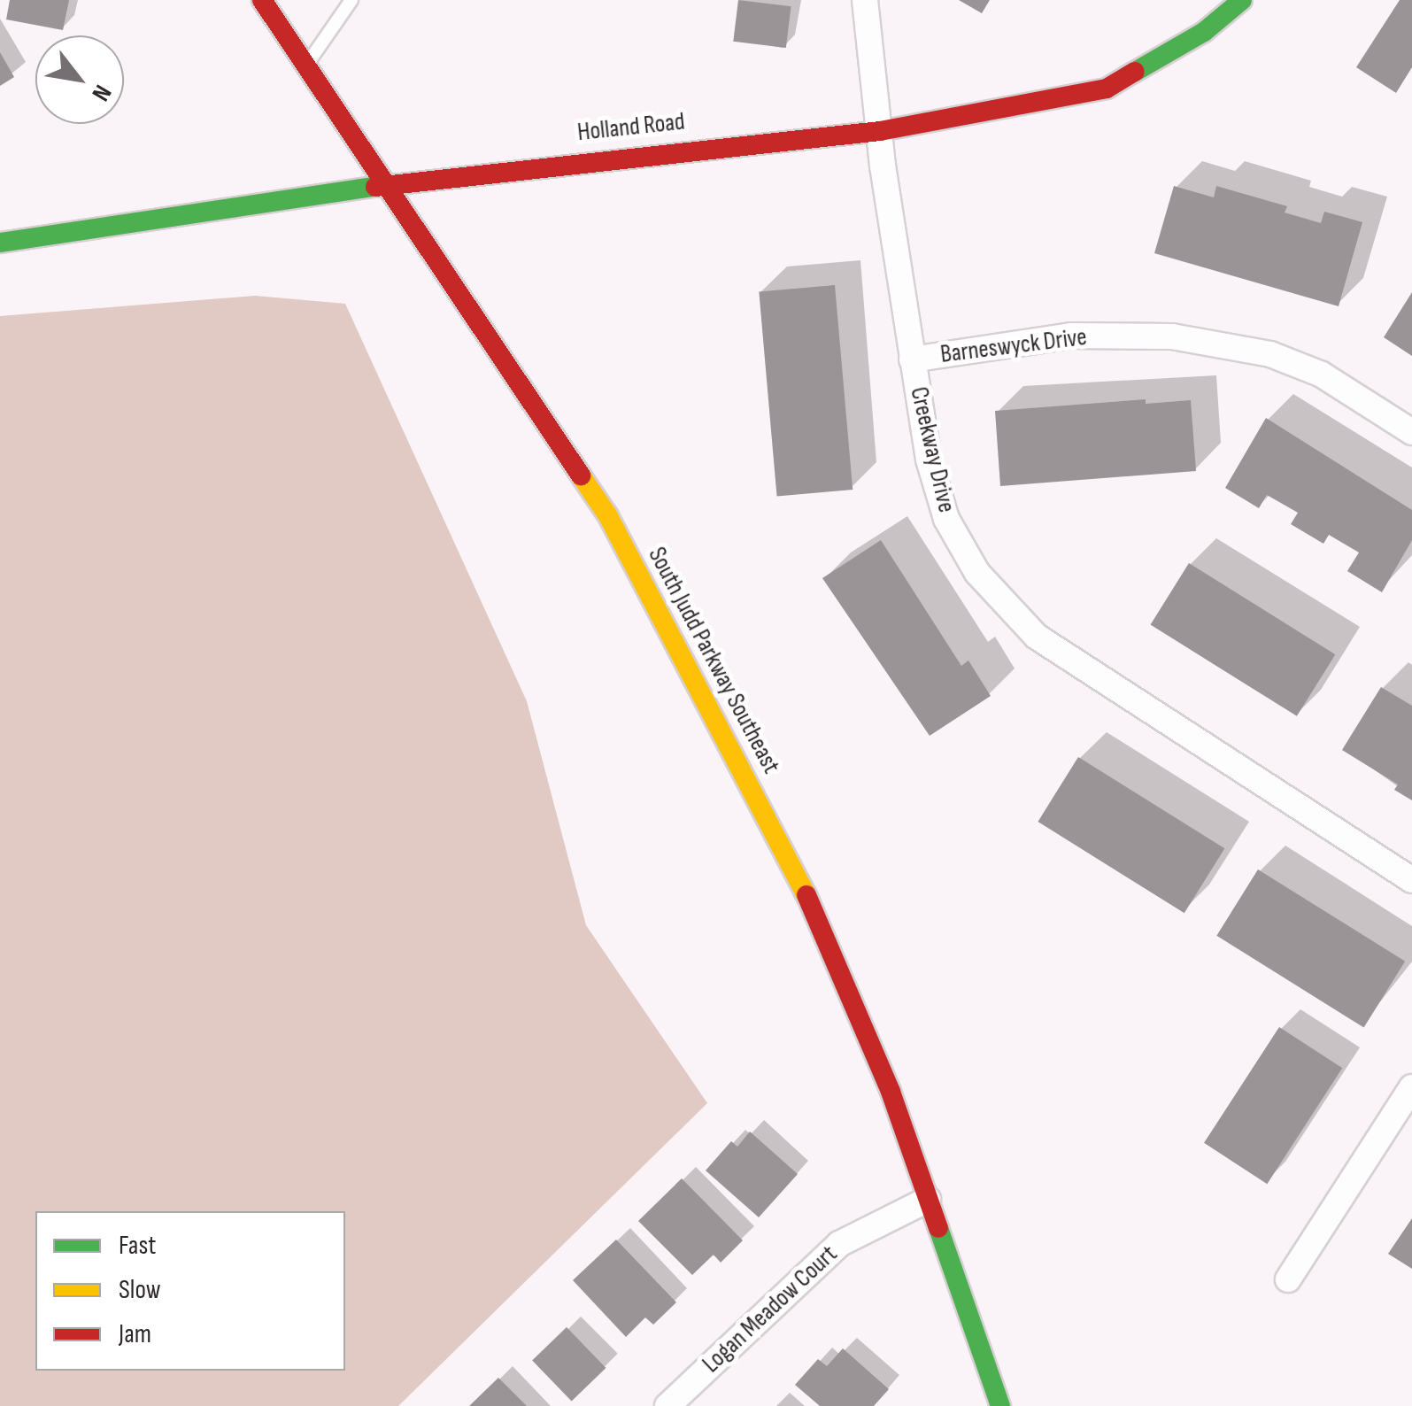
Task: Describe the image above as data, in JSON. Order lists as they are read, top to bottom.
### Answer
{
  "streets": {
    "main road": ["Holland Road", "South Judd Parkway Southeast"],
    "street": ["Barneswyck Drive", "Creekway Drive", "Logan Meadow Court"]
  },
  "crossings": [
    ["Holland Road", "Creekway Drive"],
    ["Holland Road", "South Judd Parkway Southeast"],
    ["Barneswyck Drive", "Creekway Drive"],
    ["South Judd Parkway Southeast", "Logan Meadow Court"]
  ],
  "legend": ["Fast", "Slow", "Jam"],
  "north": "bottom right"
}
